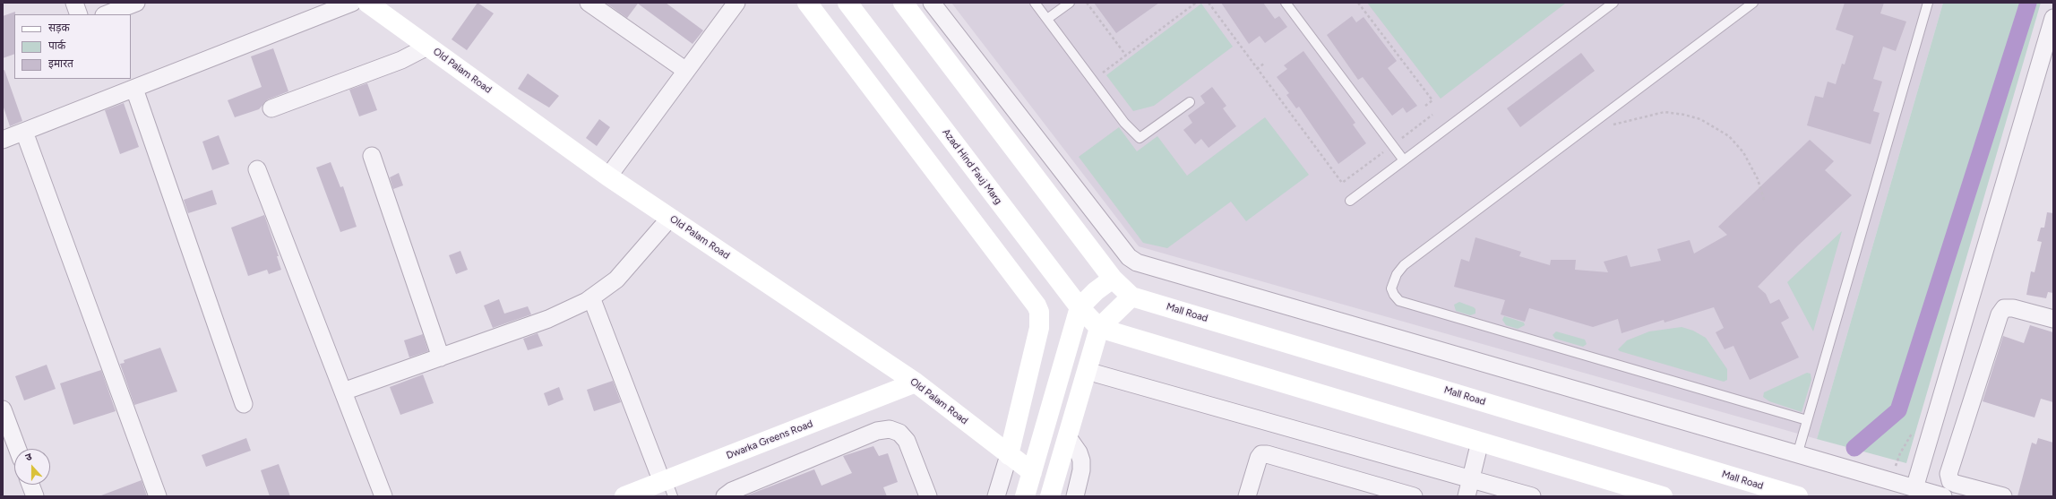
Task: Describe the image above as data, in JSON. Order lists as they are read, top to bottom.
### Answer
{
  "streets": {
    "street": [
      "Old Palam Road",
      "Azad Hind Fauj Marg",
      "Mall Road",
      "Dwarka Greens Road"
    ]
  },
  "crossings": [
    ["Old Palam Road", "Dwarka Greens Road"]
  ],
  "legend": ["सड़क", "पार्क", "इमारत"],
  "north": "top"
}
